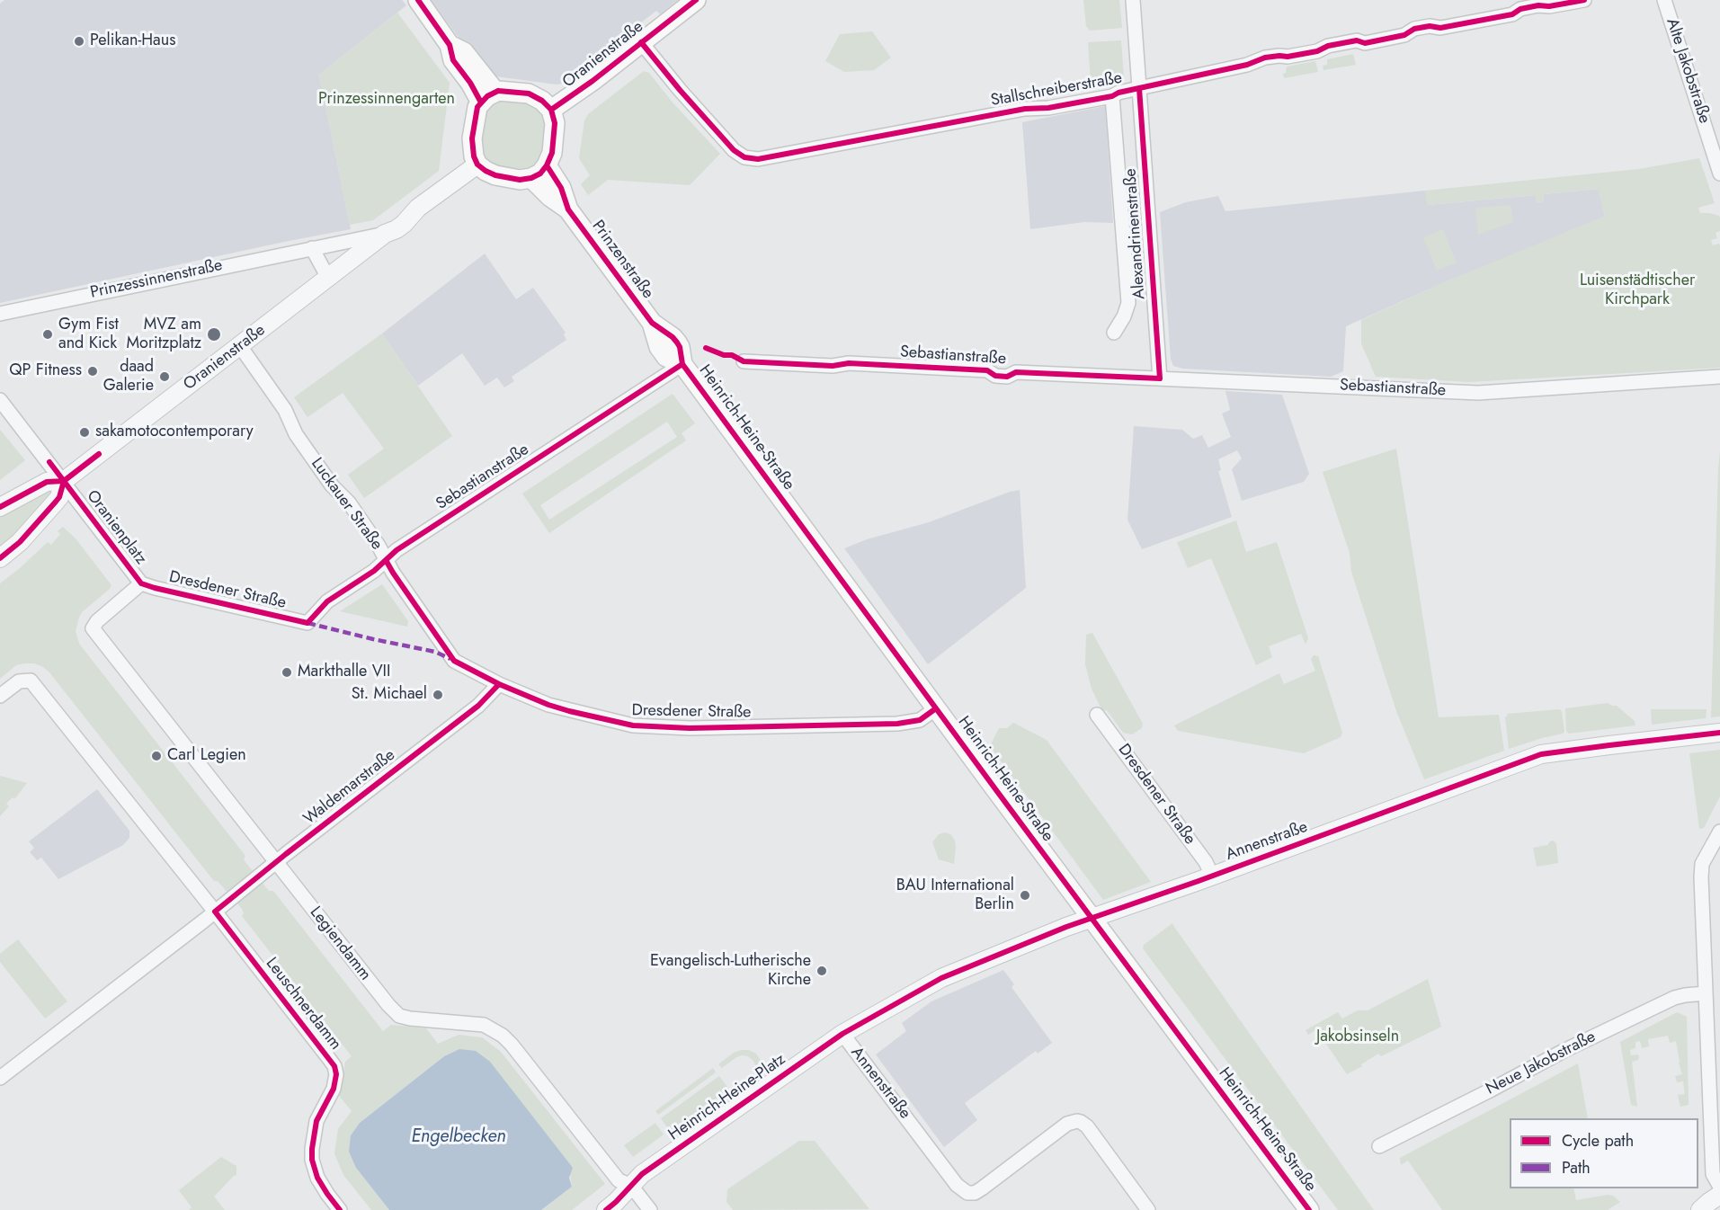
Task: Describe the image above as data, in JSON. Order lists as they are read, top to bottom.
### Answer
{
  "streets": {
    "main road": ["Oranienstraße", "Prinzenstraße", "Heinrich-Heine-Straße"],
    "street": [
      "Alte Jakobstraße",
      "Stallschreiberstraße",
      "Alexandrinenstraße",
      "Prinzessinnenstraße",
      "Sebastianstraße",
      "Luckauer Straße",
      "Oranienplatz",
      "Dresdener Straße",
      "Waldemarstraße",
      "Annenstraße",
      "Legiendamm",
      "Leuschnerdamm",
      "Neue Jakobstraße",
      "Heinrich-Heine-Platz"
    ]
  },
  "crossings": [
    ["Oranienstraße", "Stallschreiberstraße"],
    ["Oranienstraße", "Prinzenstraße"],
    ["Oranienstraße", "Prinzessinnenstraße"],
    ["Oranienstraße", "Luckauer Straße"],
    ["Oranienstraße", "Oranienplatz"],
    ["Stallschreiberstraße", "Alexandrinenstraße"],
    ["Alexandrinenstraße", "Sebastianstraße"],
    ["Prinzenstraße", "Sebastianstraße"],
    ["Prinzenstraße", "Heinrich-Heine-Straße"],
    ["Sebastianstraße", "Heinrich-Heine-Straße"],
    ["Sebastianstraße", "Luckauer Straße"],
    ["Sebastianstraße", "Dresdener Straße"],
    ["Heinrich-Heine-Straße", "Dresdener Straße"],
    ["Heinrich-Heine-Straße", "Annenstraße"],
    ["Luckauer Straße", "Dresdener Straße"],
    ["Oranienplatz", "Dresdener Straße"],
    ["Oranienplatz", "Legiendamm"],
    ["Dresdener Straße", "Waldemarstraße"],
    ["Dresdener Straße", "Annenstraße"],
    ["Waldemarstraße", "Legiendamm"],
    ["Waldemarstraße", "Leuschnerdamm"],
    ["Annenstraße", "Heinrich-Heine-Platz"],
    ["Legiendamm", "Heinrich-Heine-Platz"]
  ],
  "water": ["Engelbecken"],
  "parks": ["Prinzessinnengarten", "Luisenstädtischer Kirchpark", "Jakobsinseln"],
  "places": [
    "Pelikan-Haus",
    "Gym Fist and Kick",
    "MVZ am Moritzplatz",
    "QP Fitness",
    "daad Galerie",
    "sakamotocontemporary",
    "Markthalle VII",
    "St. Michael",
    "Carl Legien",
    "BAU International Berlin",
    "Evangelisch-Lutherische Kirche"
  ],
  "legend": ["Cycle path", "Path"]
}
